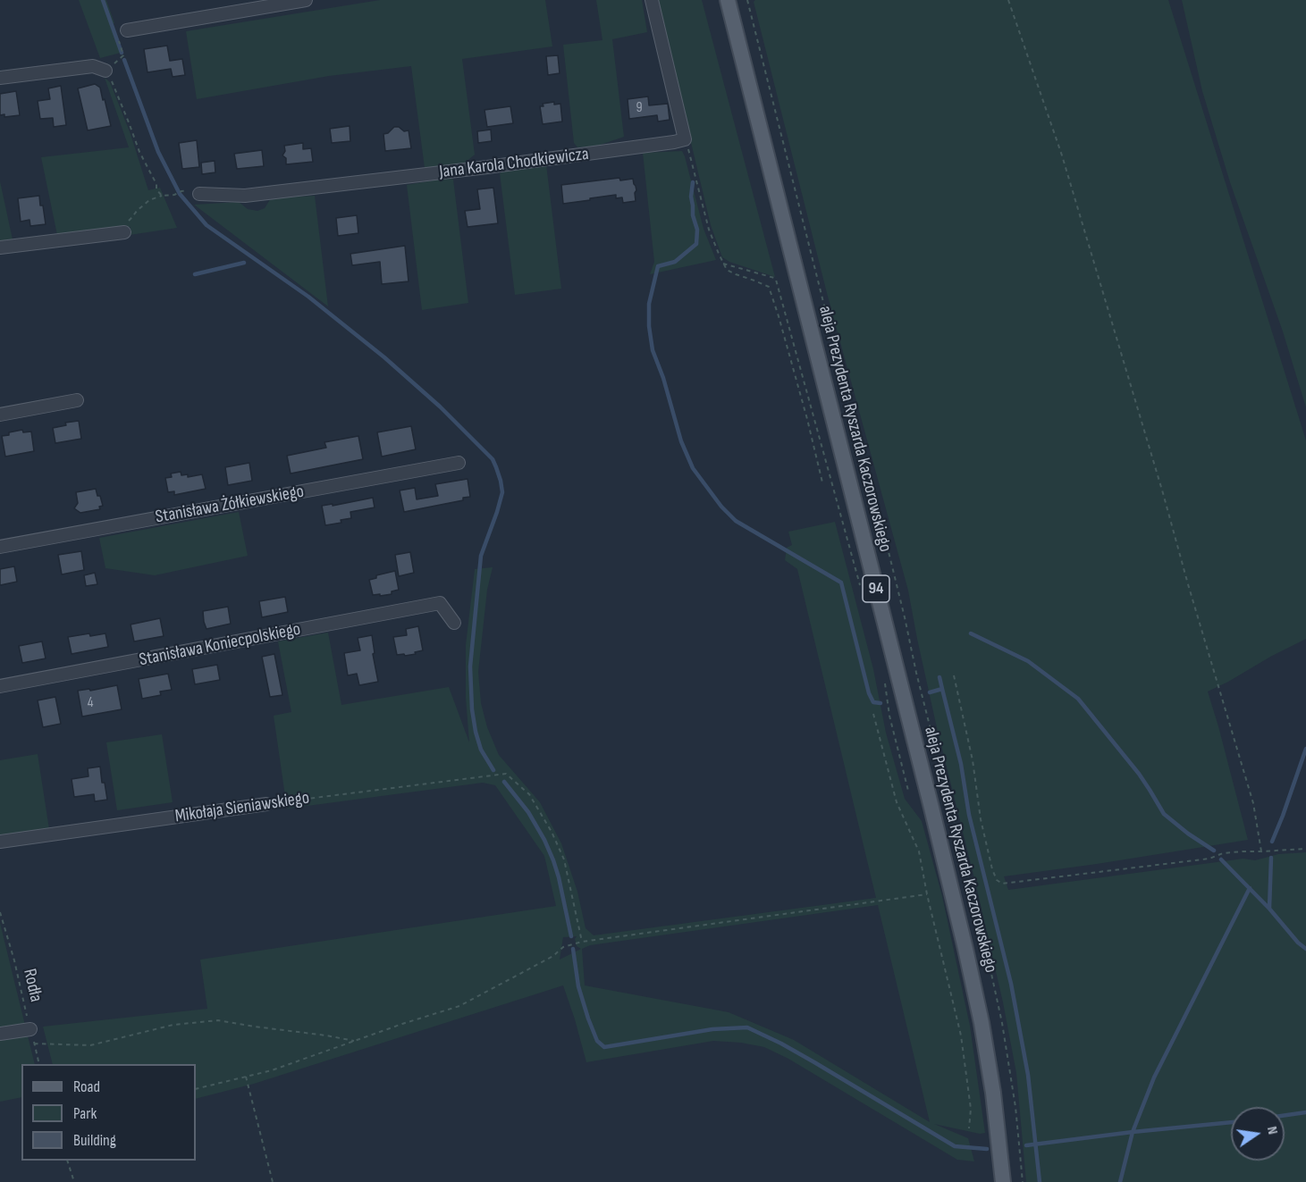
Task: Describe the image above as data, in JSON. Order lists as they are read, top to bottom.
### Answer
{
  "streets": {
    "main road": ["aleja Prezydenta Ryszarda Kaczorowskiego", "94"],
    "street": [
      "Jana Karola Chodkiewicza",
      "Stanisława Żółkiewskiego",
      "Stanisława Koniecpolskiego",
      "Mikołaja Sieniawskiego"
    ],
    "path": ["Rodła"]
  },
  "house_numbers": ["9", "4"],
  "legend": ["Road", "Park", "Building"],
  "north": "right"
}
